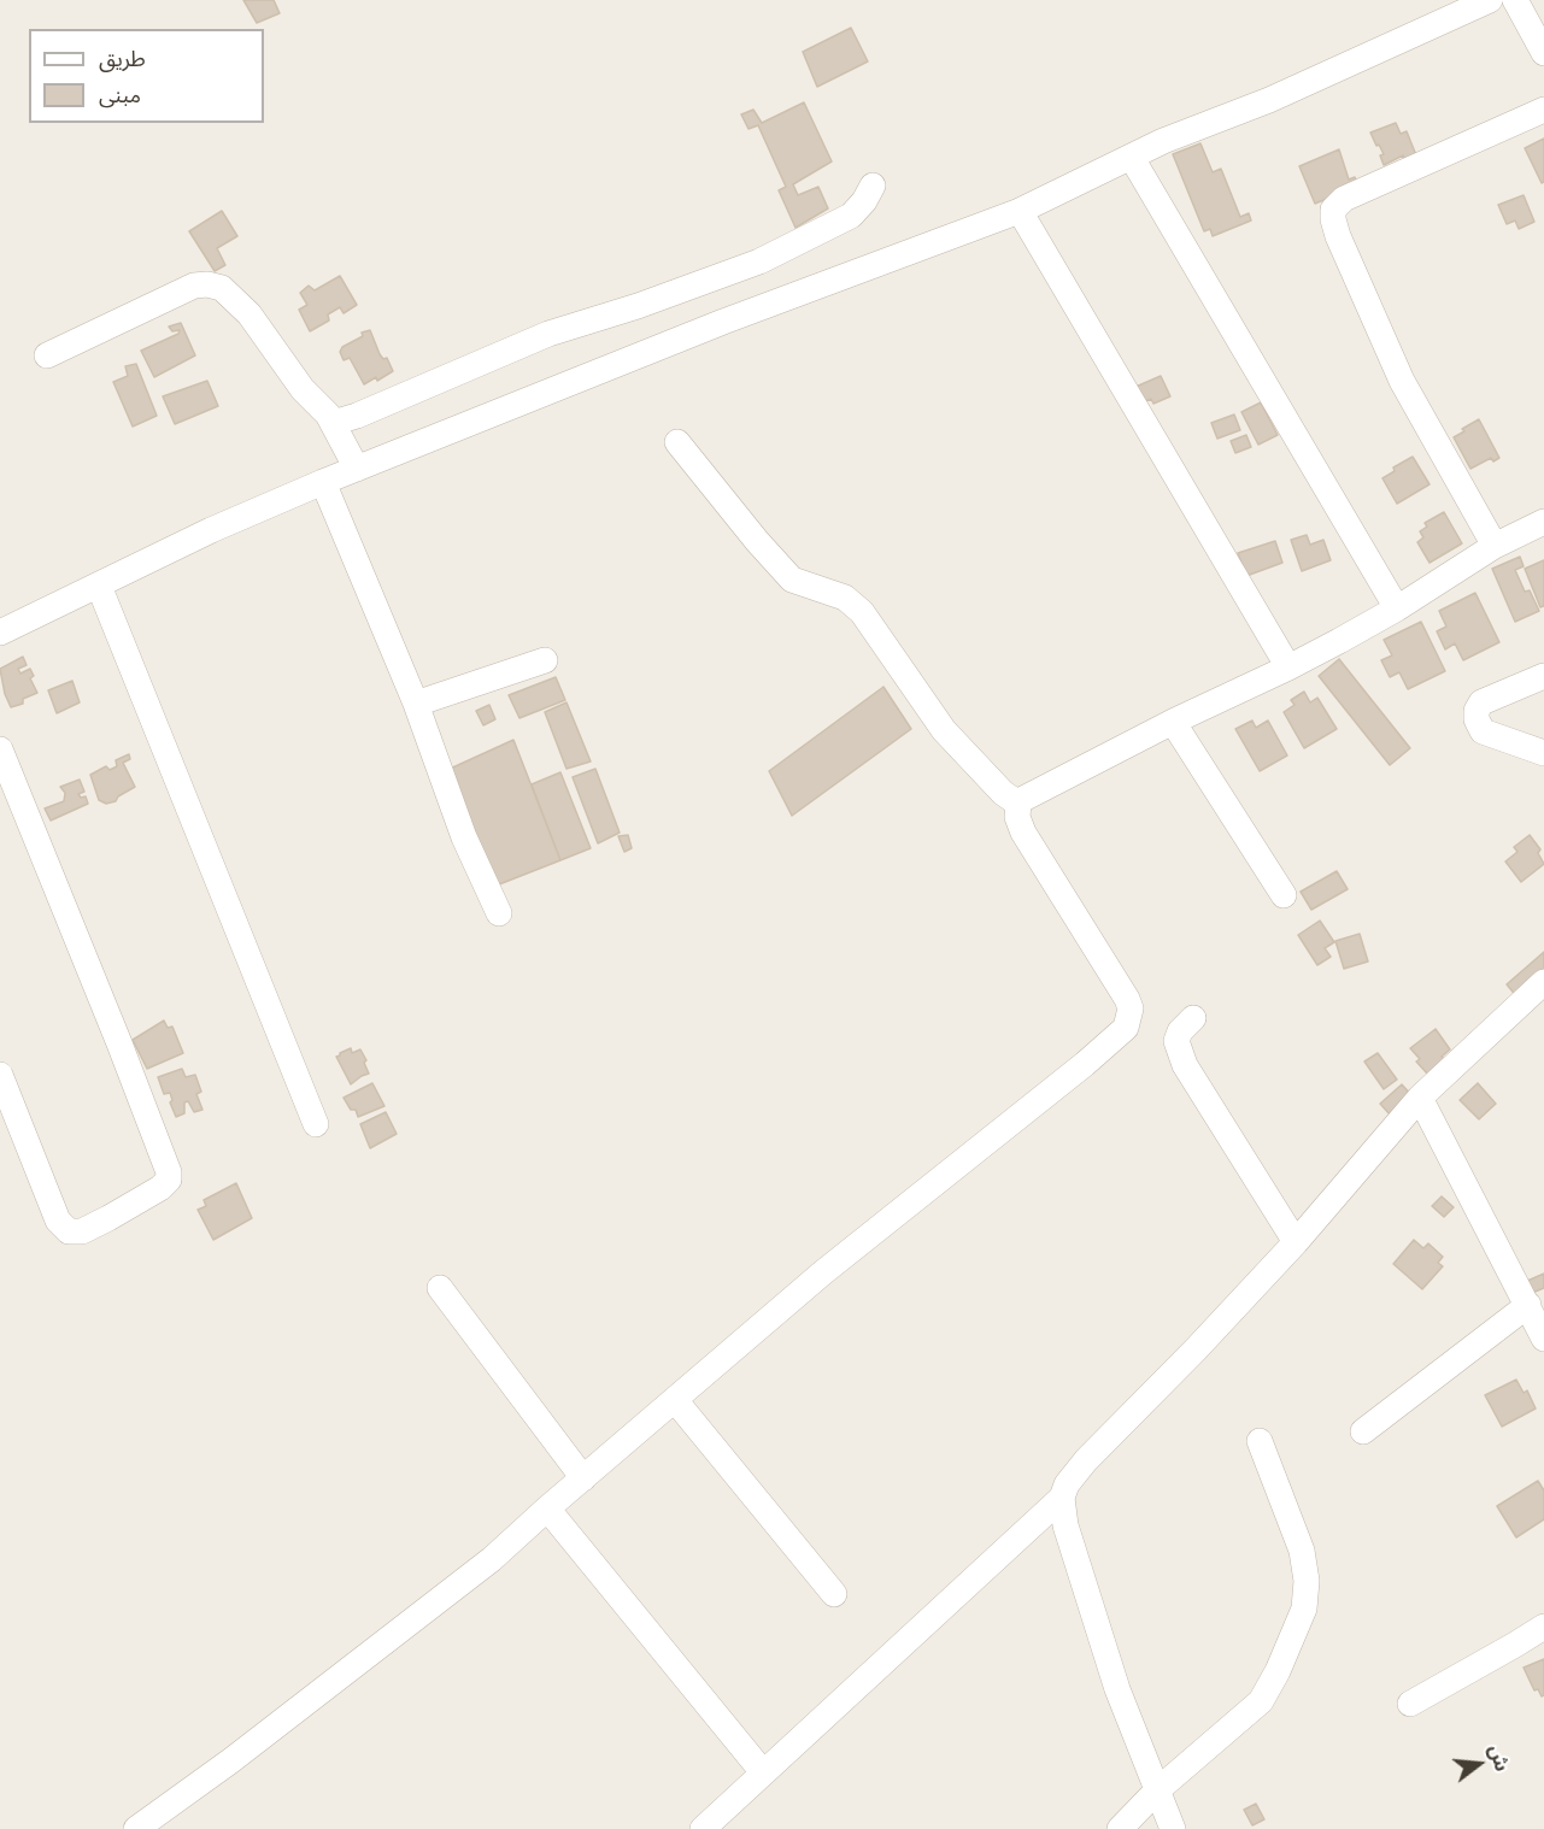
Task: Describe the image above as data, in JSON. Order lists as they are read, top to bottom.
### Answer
{
  "legend": ["طريق", "مبنى"],
  "north": "right"
}
